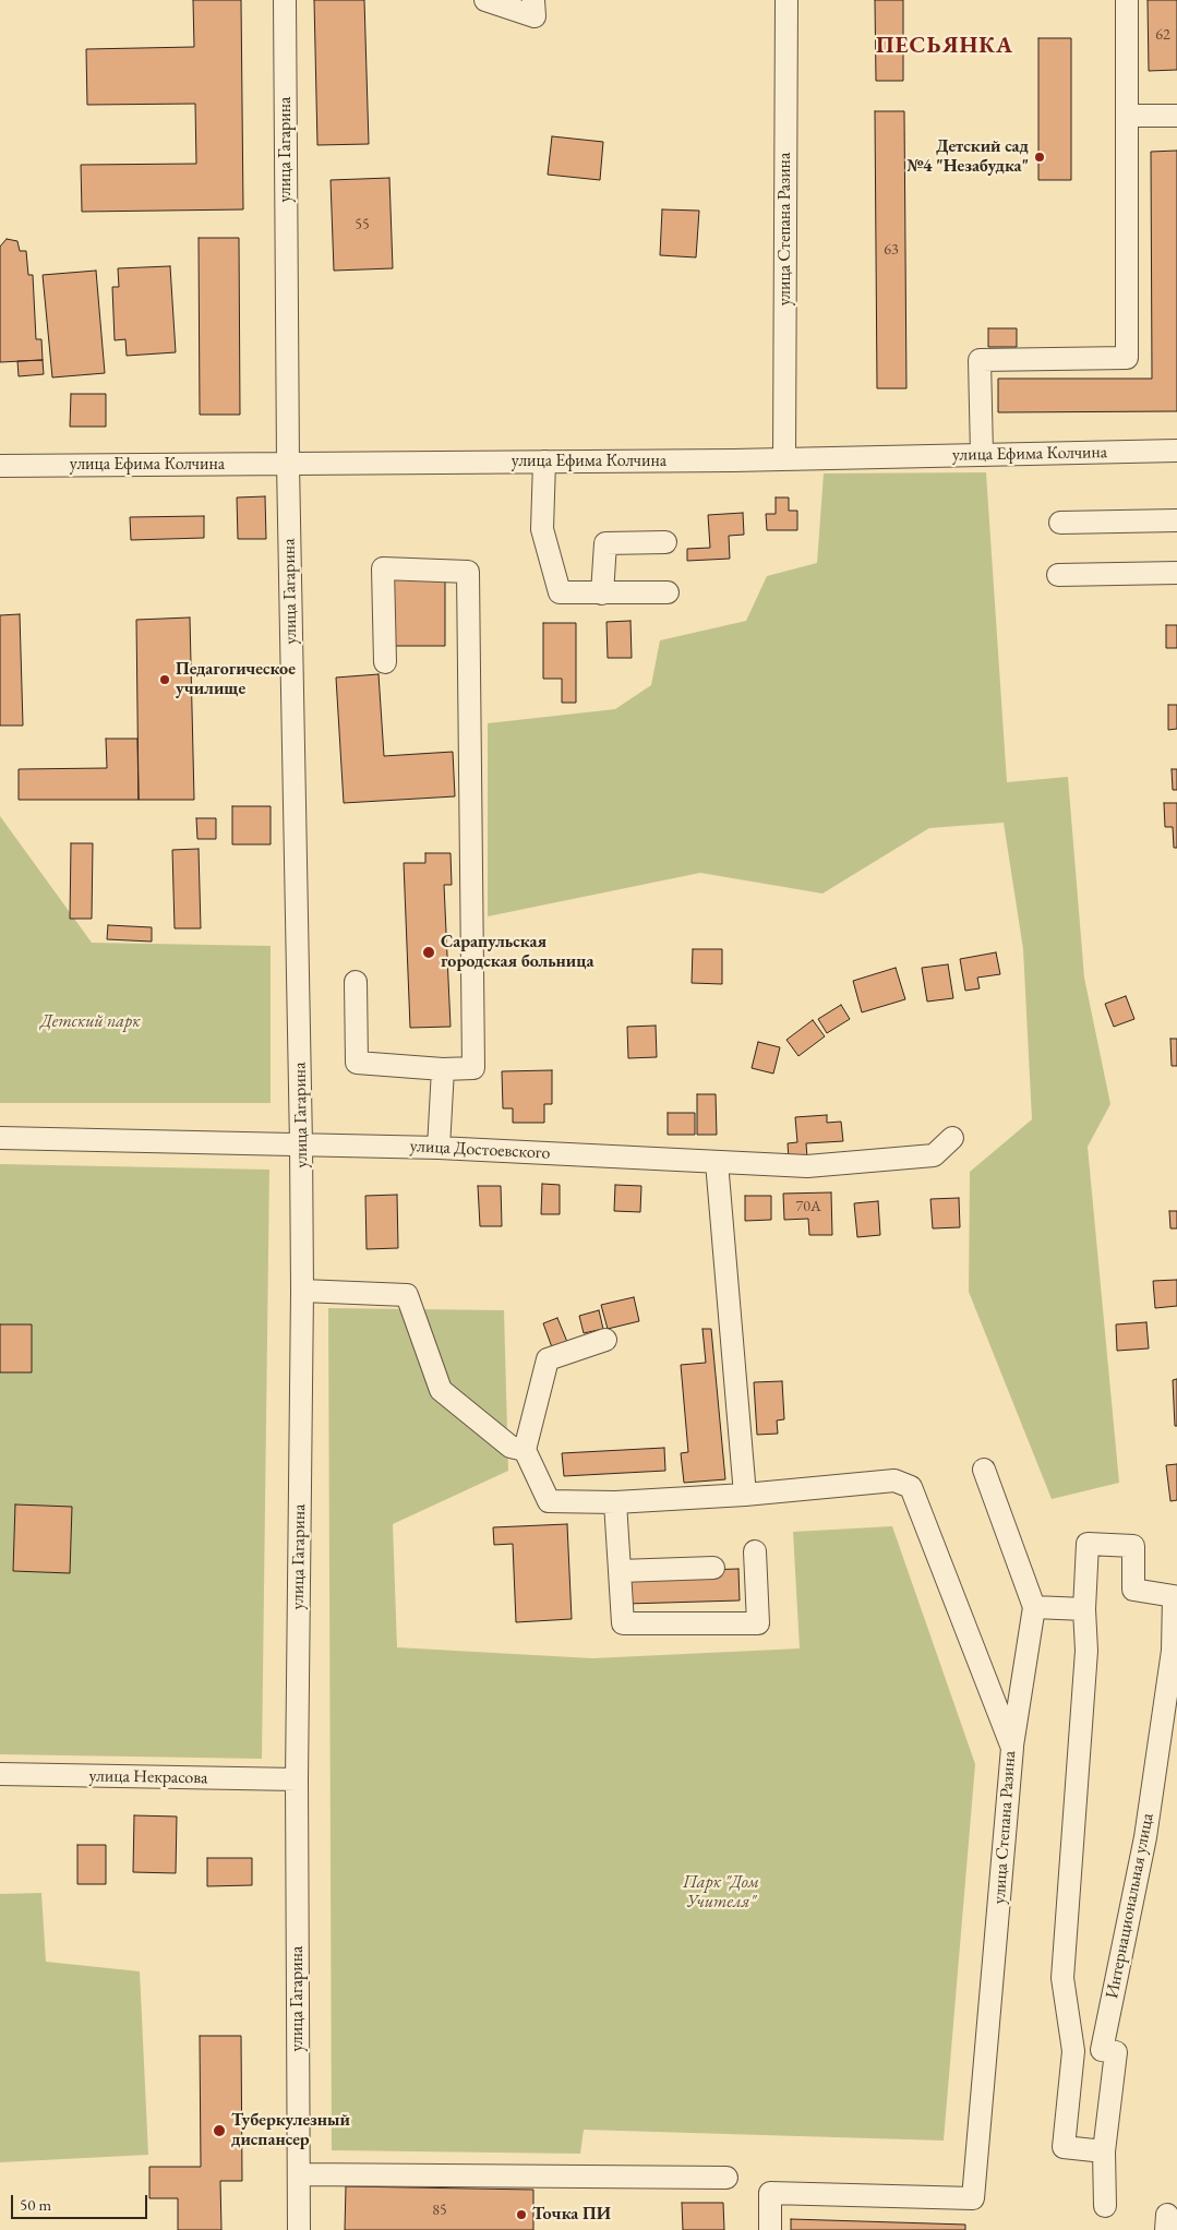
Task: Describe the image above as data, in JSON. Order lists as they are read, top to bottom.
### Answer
{
  "streets": {
    "street": [
      "улица Гагарина",
      "улица Степана Разина",
      "улица Ефима Колчина",
      "улица Достоевского",
      "улица Некрасова",
      "Интернациональная улица"
    ]
  },
  "crossings": [
    ["улица Гагарина", "улица Ефима Колчина"],
    ["улица Гагарина", "улица Достоевского"],
    ["улица Гагарина", "улица Некрасова"],
    ["улица Степана Разина", "улица Ефима Колчина"]
  ],
  "districts": ["ПЕСЬЯНКА"],
  "parks": ["Детский парк", "Парк \"Дом Учителя\""],
  "places": [
    "Детский сад №4 \"Незабудка\"",
    "Педагогическое училище",
    "Сарапульская городская больница",
    "Туберкулезный диспансер",
    "Точка ПИ"
  ],
  "house_numbers": [
    "62",
    "55",
    "63",
    "70А",
    "85"
  ],
  "scale_bar": "50 m"
}
